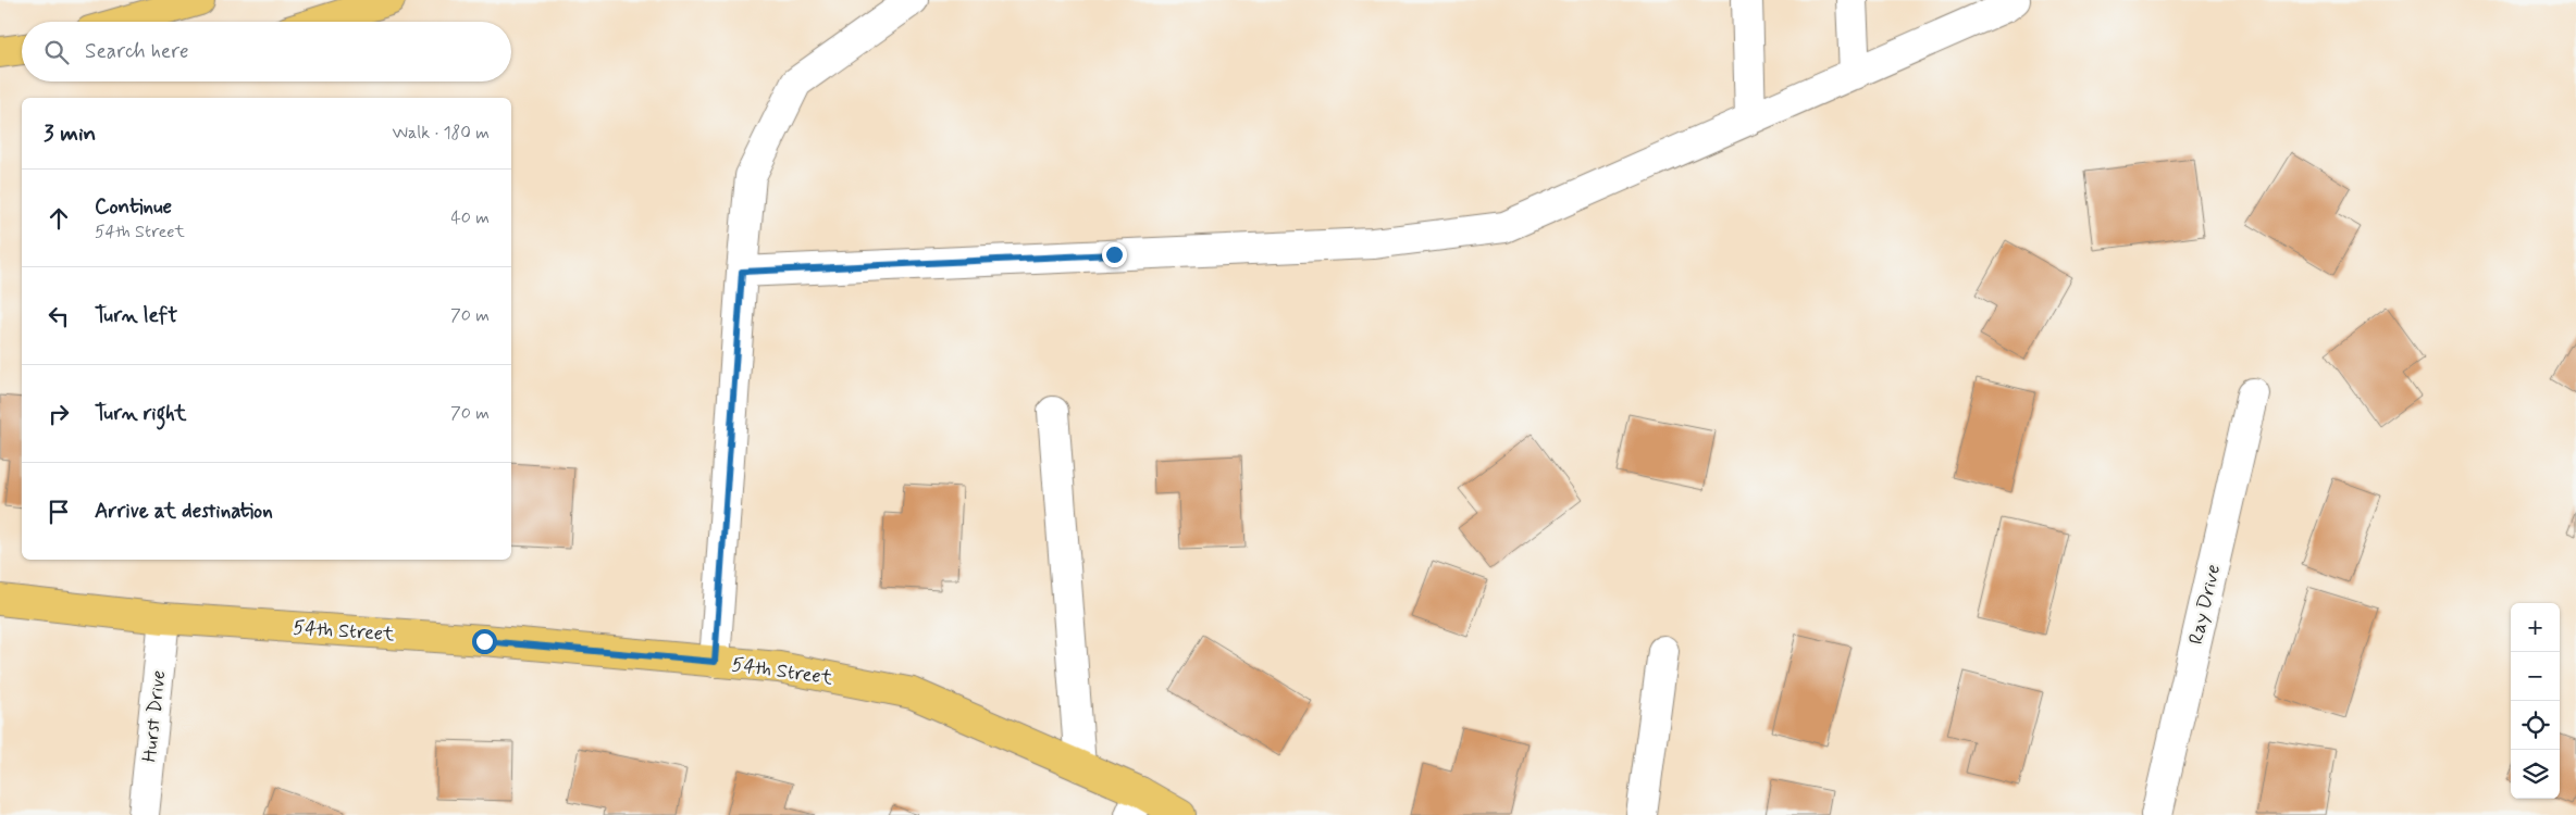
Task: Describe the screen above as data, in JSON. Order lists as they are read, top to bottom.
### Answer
{
  "streets": {
    "main road": ["54th Street"],
    "street": ["Ray Drive", "Hurst Drive"]
  },
  "crossings": [
    ["54th Street", "Hurst Drive"]
  ],
  "page": {
    "search": "Search here",
    "heading": ["3 min", "Walk · 180 m"],
    "list": [
      ["Continue", "54th Street", "40 m"],
      ["Turn left", "70 m"],
      ["Turn right", "70 m"],
      "Arrive at destination"
    ],
    "map_buttons": ["+", "−"]
  }
}
